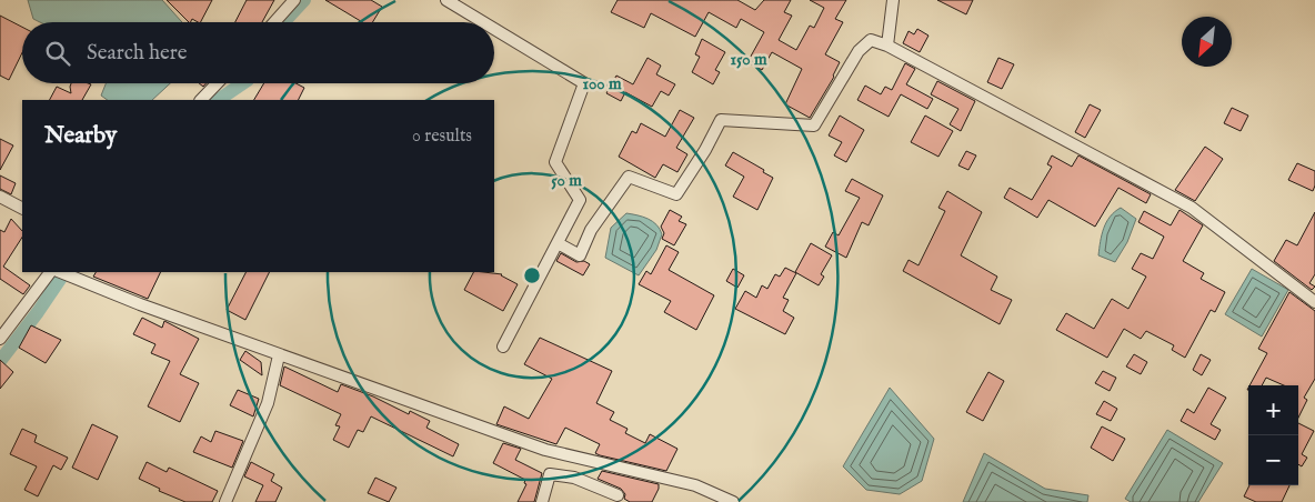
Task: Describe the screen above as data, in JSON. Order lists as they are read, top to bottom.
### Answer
{
  "north": "bottom left",
  "page": {
    "search": "Search here",
    "heading": ["Nearby", "0 results"],
    "map_buttons": ["+", "−"]
  },
  "rings": ["150 m", "100 m", "50 m"]
}
